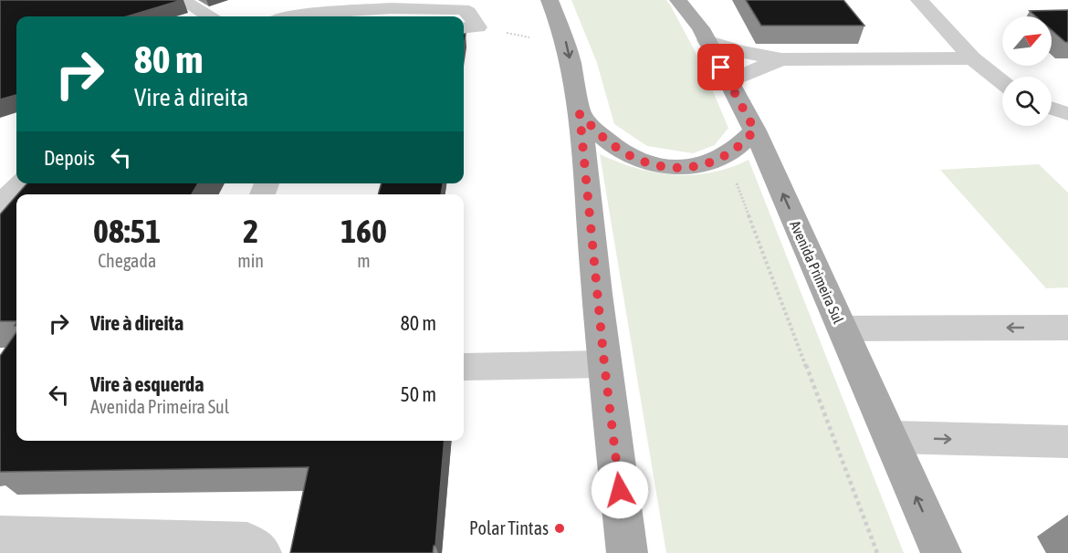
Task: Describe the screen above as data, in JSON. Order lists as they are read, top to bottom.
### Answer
{
  "streets": {
    "main road": ["Avenida Primeira Sul"]
  },
  "places": ["Polar Tintas"],
  "north": "top right",
  "page": {
    "turn": ["80 m", "Vire à direita"],
    "then": "Depois",
    "eta": [
      "08:51",
      "Chegada",
      "2",
      "min",
      "160",
      "m"
    ],
    "list": [
      {
        "name": "Vire à direita",
        "value": "80 m"
      },
      {
        "name": "Vire à esquerda",
        "note": "Avenida Primeira Sul",
        "value": "50 m"
      }
    ]
  }
}
